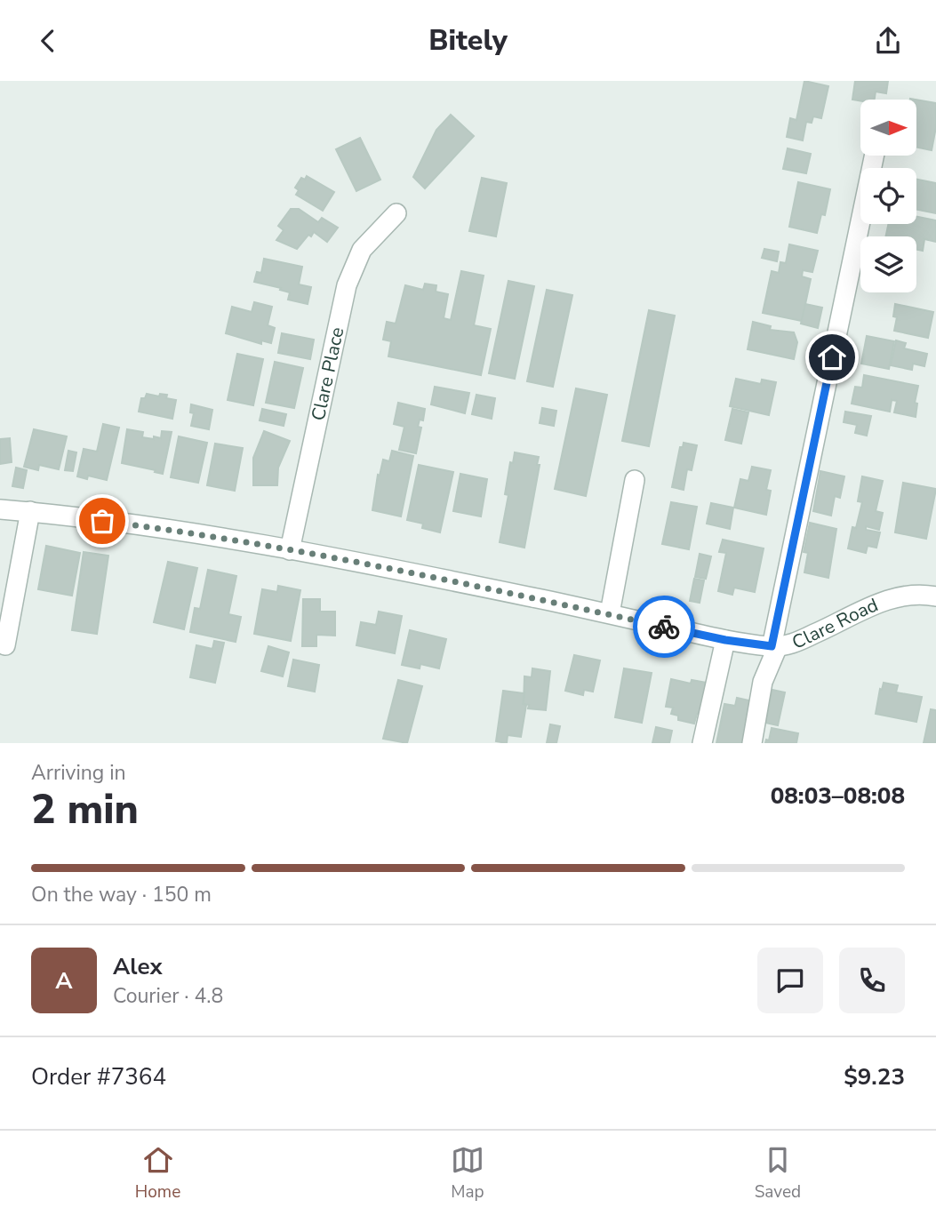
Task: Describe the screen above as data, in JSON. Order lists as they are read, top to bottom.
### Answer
{
  "streets": {
    "street": ["Clare Place", "Clare Road"]
  },
  "crossings": [
    ["Clare Place", "Clare Road"]
  ],
  "north": "right",
  "page": {
    "header": "Bitely",
    "heading": ["2 min", "Arriving in", "08:03–08:08"],
    "panel": [
      "Alex",
      "Courier · 4.8",
      "Order #7364",
      "$9.23"
    ],
    "bar": "On the way · 150 m",
    "round": "A",
    "tabs": ["Home", "Map", "Saved"]
  }
}
